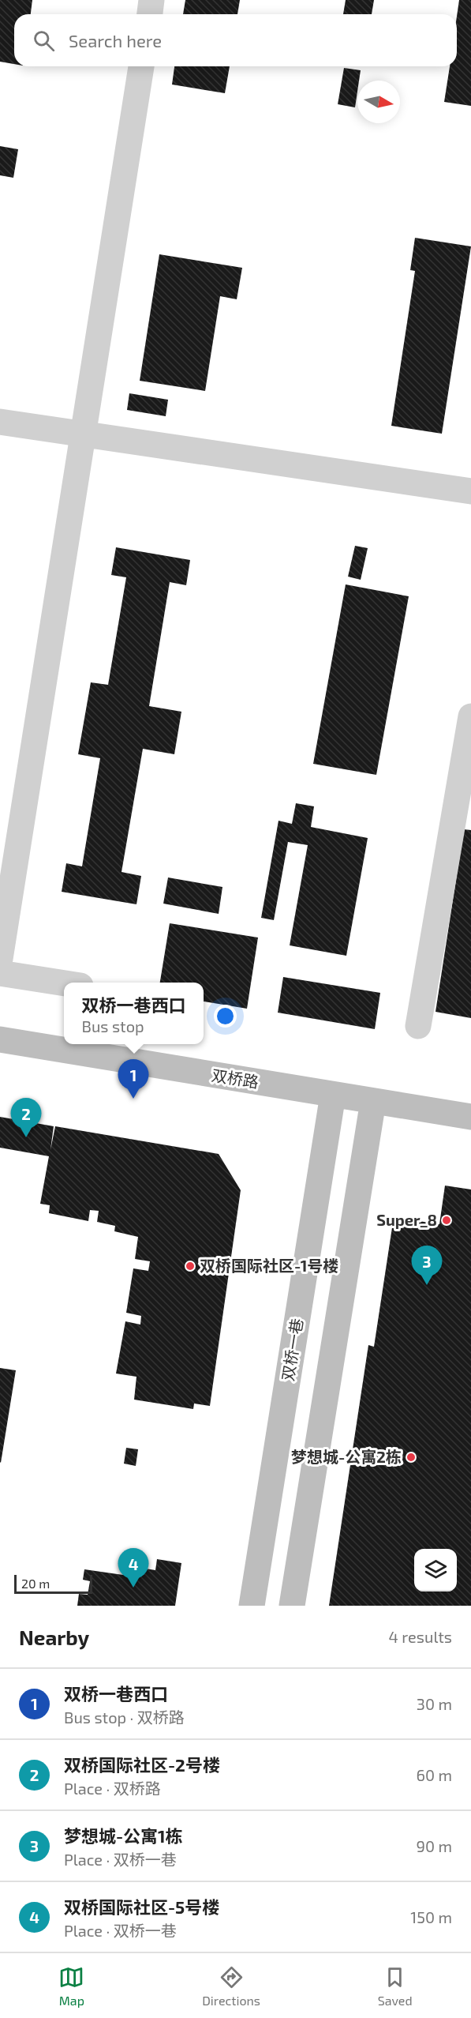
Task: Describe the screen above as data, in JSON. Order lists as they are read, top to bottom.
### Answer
{
  "streets": {
    "street": ["双桥路", "双桥一巷"]
  },
  "crossings": [
    ["双桥路", "双桥一巷"]
  ],
  "places": ["Super_8", "双桥国际社区-1号楼", "梦想城-公寓2栋"],
  "scale_bar": "20 m",
  "north": "right",
  "page": {
    "search": "Search here",
    "popup": ["双桥一巷西口", "Bus stop"],
    "pins": [
      "1",
      "2",
      "3",
      "4"
    ],
    "scale": "20 m",
    "heading": ["Nearby", "4 results"],
    "list": [
      {
        "mark": "1",
        "name": "双桥一巷西口",
        "note": "Bus stop · 双桥路",
        "value": "30 m"
      },
      {
        "mark": "2",
        "name": "双桥国际社区-2号楼",
        "note": "Place · 双桥路",
        "value": "60 m"
      },
      {
        "mark": "3",
        "name": "梦想城-公寓1栋",
        "note": "Place · 双桥一巷",
        "value": "90 m"
      },
      {
        "mark": "4",
        "name": "双桥国际社区-5号楼",
        "note": "Place · 双桥一巷",
        "value": "150 m"
      }
    ],
    "nav": ["Map", "Directions", "Saved"]
  }
}
